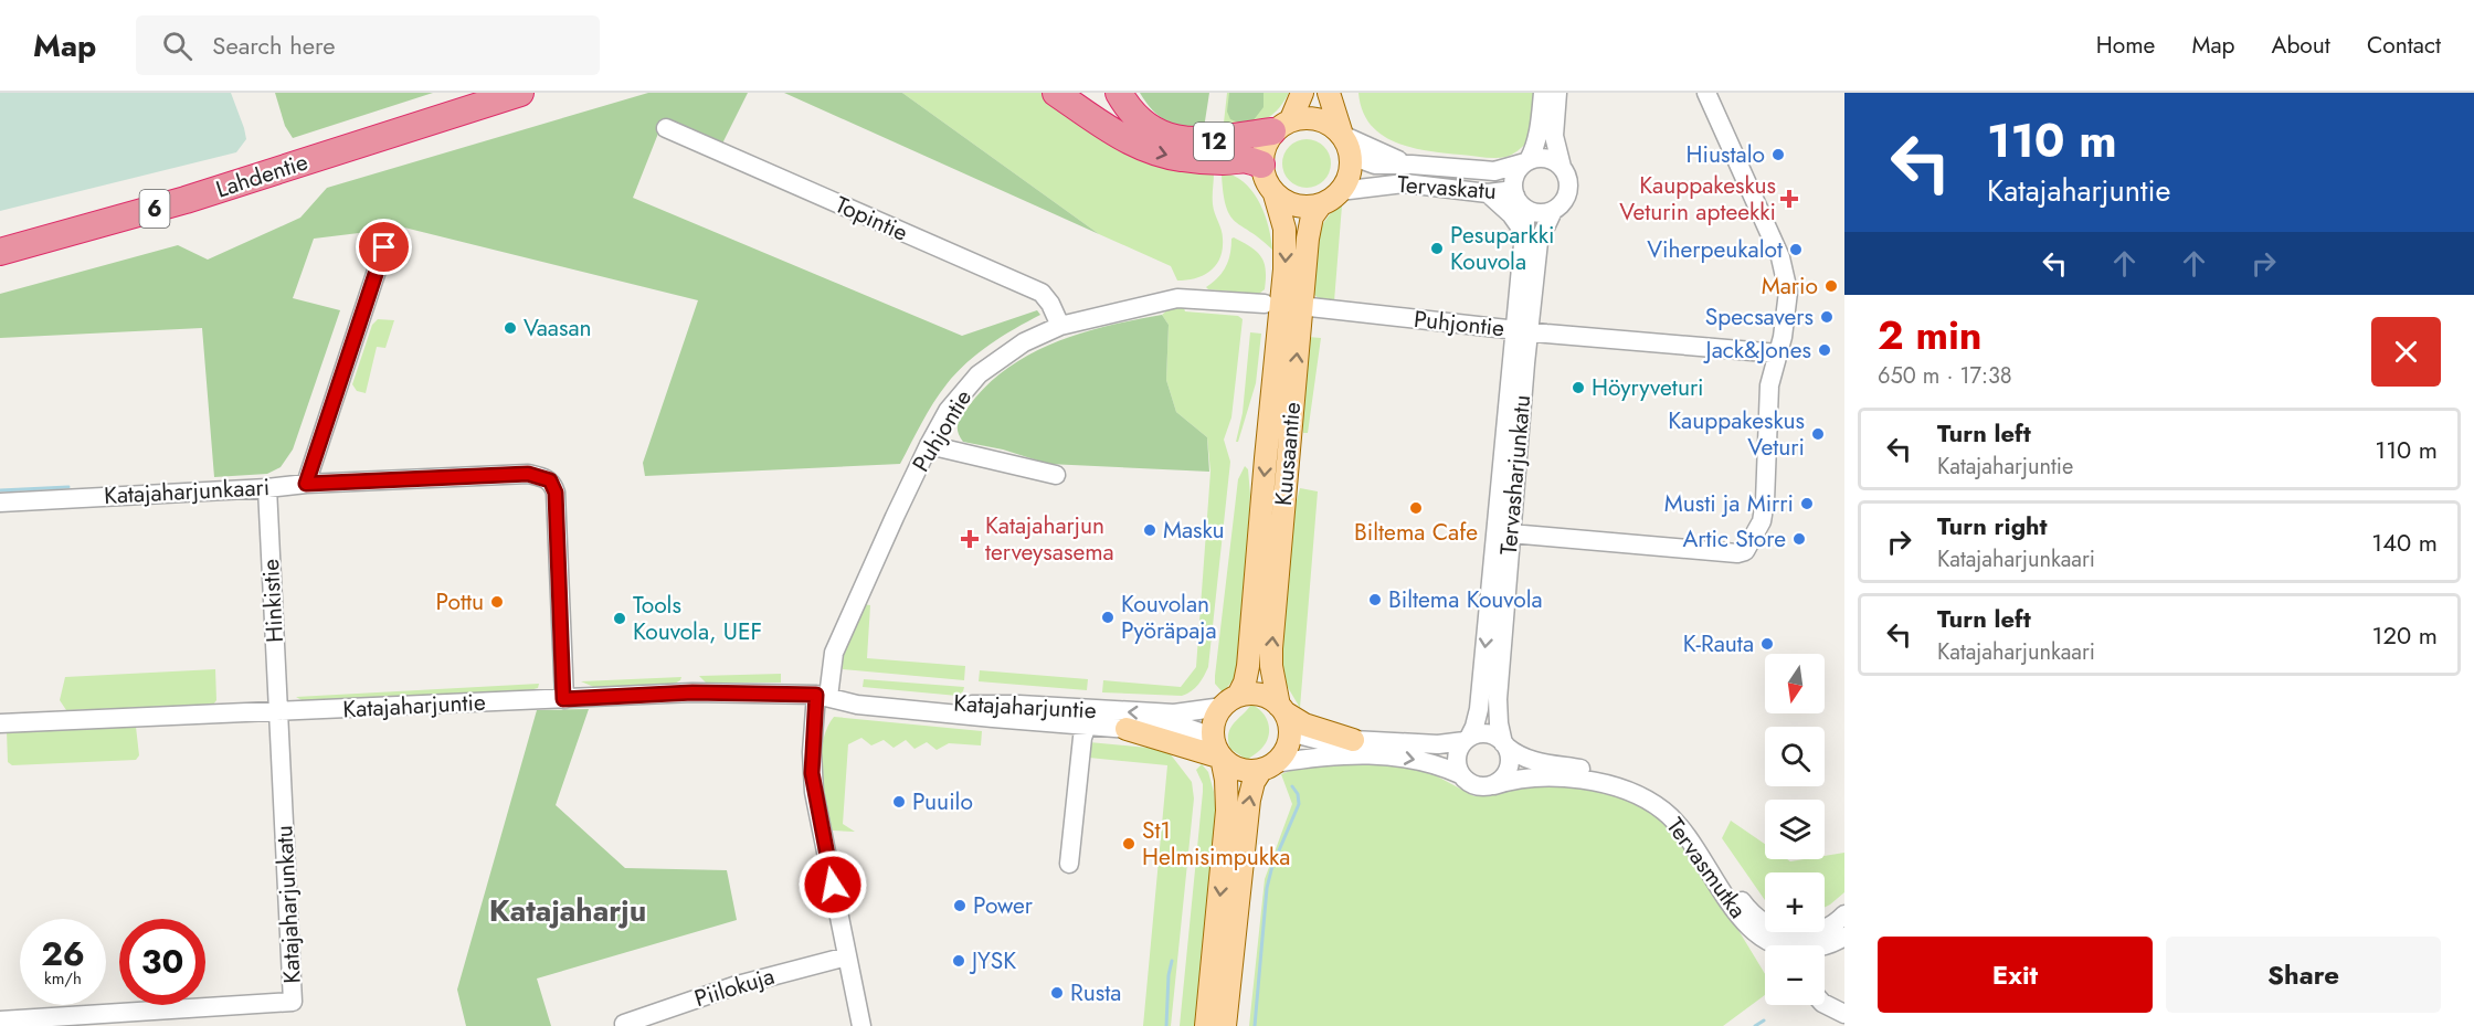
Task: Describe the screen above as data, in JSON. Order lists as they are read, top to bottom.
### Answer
{
  "streets": {
    "highway": ["12", "Lahdentie", "6"],
    "main road": ["Kuusaantie"],
    "street": [
      "Tervaskatu",
      "Topintie",
      "Puhjontie",
      "Tervasharjunkatu",
      "Katajaharjunkaari",
      "Hinkistie",
      "Katajaharjuntie",
      "Tervasmutka",
      "Katajaharjunkatu",
      "Piilokuja"
    ]
  },
  "crossings": [
    ["12", "Tervaskatu"],
    ["12", "Kuusaantie"],
    ["Tervaskatu", "Kuusaantie"],
    ["Tervaskatu", "Tervasharjunkatu"],
    ["Topintie", "Puhjontie"],
    ["Puhjontie", "Tervasharjunkatu"],
    ["Puhjontie", "Katajaharjuntie"],
    ["Puhjontie", "Piilokuja"],
    ["Kuusaantie", "Katajaharjuntie"],
    ["Tervasharjunkatu", "Tervasmutka"],
    ["Katajaharjunkaari", "Hinkistie"],
    ["Katajaharjunkaari", "Katajaharjuntie"],
    ["Hinkistie", "Katajaharjuntie"],
    ["Hinkistie", "Katajaharjunkatu"],
    ["Katajaharjuntie", "Katajaharjunkatu"]
  ],
  "districts": ["Katajaharju"],
  "places": {
    "other": [
      "Hiustalo",
      "Pesuparkki Kouvola",
      "Viherpeukalot",
      "Mario",
      "Specsavers",
      "Vaasan",
      "Jack&Jones",
      "Höyryveturi",
      "Kauppakeskus Veturi",
      "Musti ja Mirri",
      "Biltema Cafe",
      "Masku",
      "Artic Store",
      "Biltema Kouvola",
      "Pottu",
      "Kouvolan Pyöräpaja",
      "Tools Kouvola, UEF",
      "K-Rauta",
      "Puuilo",
      "St1 Helmisimpukka",
      "Power",
      "JYSK",
      "Rusta"
    ],
    "health": ["Kauppakeskus Veturin apteekki", "Katajaharjun terveysasema"]
  },
  "north": "bottom",
  "page": {
    "header": "Map",
    "search": "Search here",
    "nav": [
      "Home",
      "Map",
      "About",
      "Contact"
    ],
    "turn": ["110 m", "Katajaharjuntie"],
    "heading": ["2 min", "650 m · 17:38"],
    "list": [
      {
        "name": "Turn left",
        "note": "Katajaharjuntie",
        "value": "110 m"
      },
      {
        "name": "Turn right",
        "note": "Katajaharjunkaari",
        "value": "140 m"
      },
      {
        "name": "Turn left",
        "note": "Katajaharjunkaari",
        "value": "120 m"
      }
    ],
    "map_buttons": ["+", "−"],
    "speed": "26 km/h",
    "limit": "30",
    "buttons": ["Exit", "Share"]
  }
}
